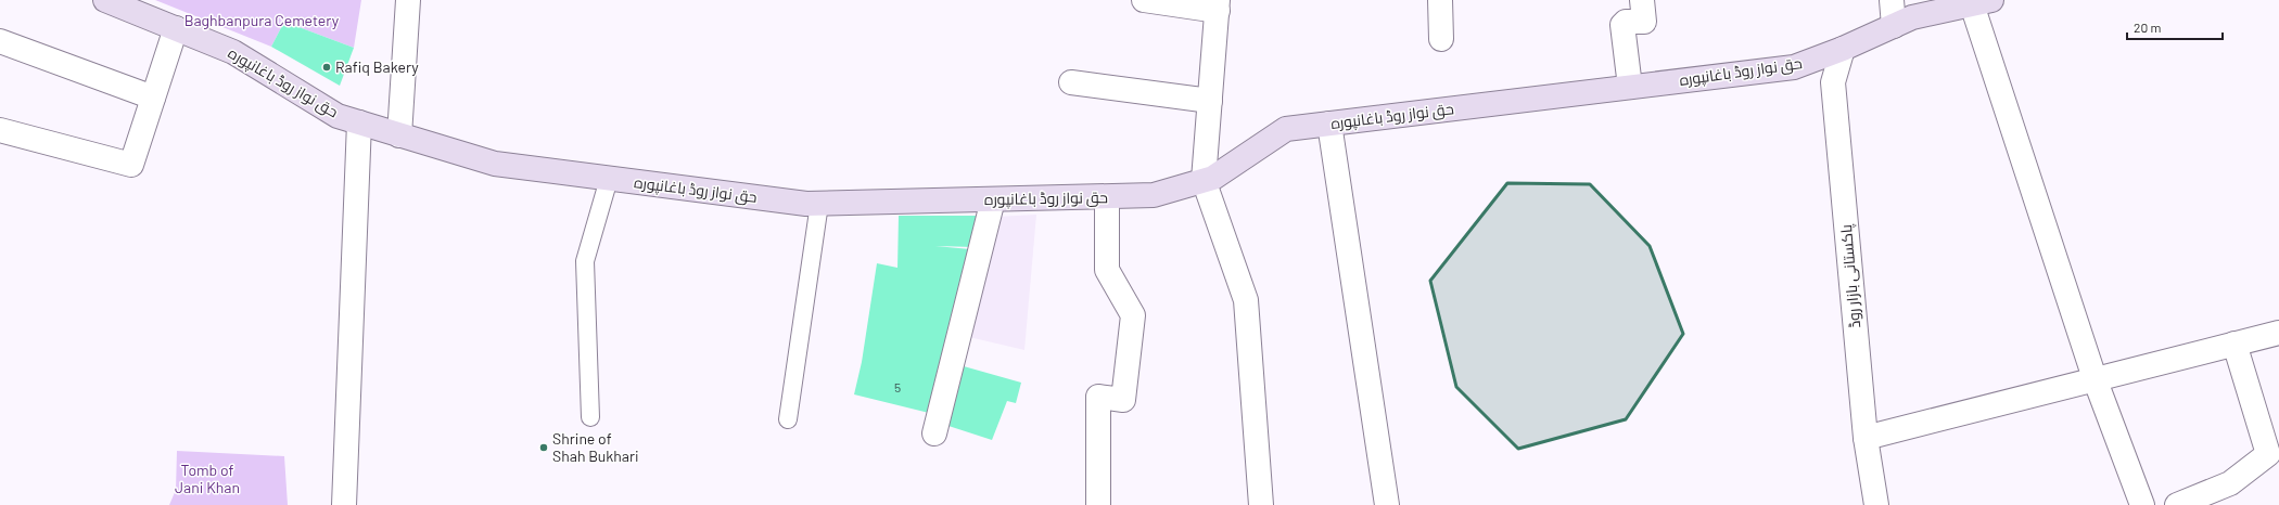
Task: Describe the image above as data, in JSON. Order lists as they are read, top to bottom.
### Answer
{
  "streets": {
    "street": ["حق نواز روڈ باغانپورہ", "پاکستانی بازار روڈ"]
  },
  "crossings": [
    ["حق نواز روڈ باغانپورہ", "پاکستانی بازار روڈ"]
  ],
  "parks": ["Baghbanpura Cemetery", "Tomb of Jani Khan"],
  "places": ["Rafiq Bakery", "Shrine of Shah Bukhari"],
  "house_numbers": ["5"],
  "scale_bar": "20 m"
}
